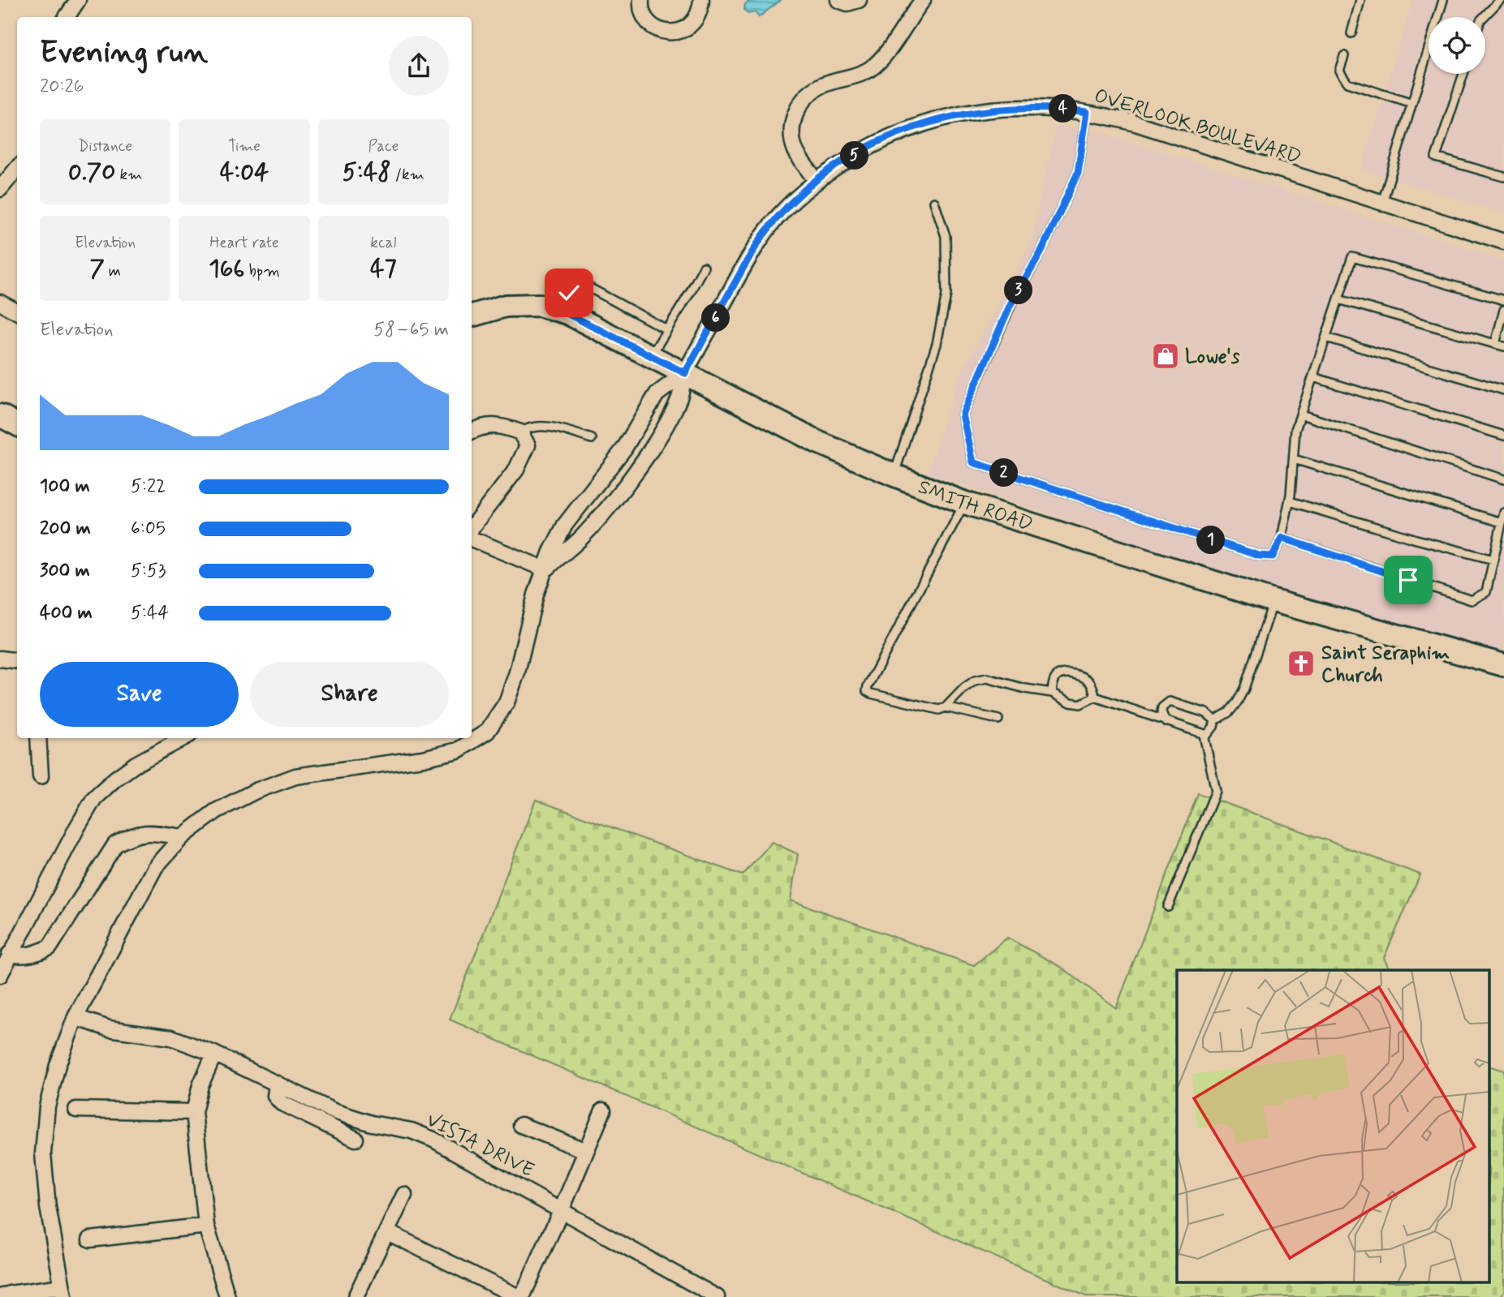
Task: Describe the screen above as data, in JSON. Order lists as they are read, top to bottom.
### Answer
{
  "streets": {
    "street": ["OVERLOOK BOULEVARD", "SMITH ROAD", "VISTA DRIVE"]
  },
  "crossings": [
    ["OVERLOOK BOULEVARD", "SMITH ROAD"]
  ],
  "places": {
    "shop": ["Lowe's"],
    "church": ["Saint Seraphim Church"]
  },
  "page": {
    "heading": ["Evening run", "20:26"],
    "pins": [
      "4",
      "5",
      "3",
      "6",
      "2",
      "1"
    ],
    "stats": [
      ["Distance", "0.70 km"],
      ["Time", "4:04"],
      ["Pace", "5:48 /km"],
      ["Elevation", "7 m"],
      ["Heart rate", "166 bpm"],
      ["kcal", "47"]
    ],
    "chart": ["Elevation", "58–65 m"],
    "list": [
      {
        "name": "100 m",
        "note": "5:22"
      },
      {
        "name": "200 m",
        "note": "6:05"
      },
      {
        "name": "300 m",
        "note": "5:53"
      },
      {
        "name": "400 m",
        "note": "5:44"
      }
    ],
    "buttons": ["Save", "Share"]
  }
}
